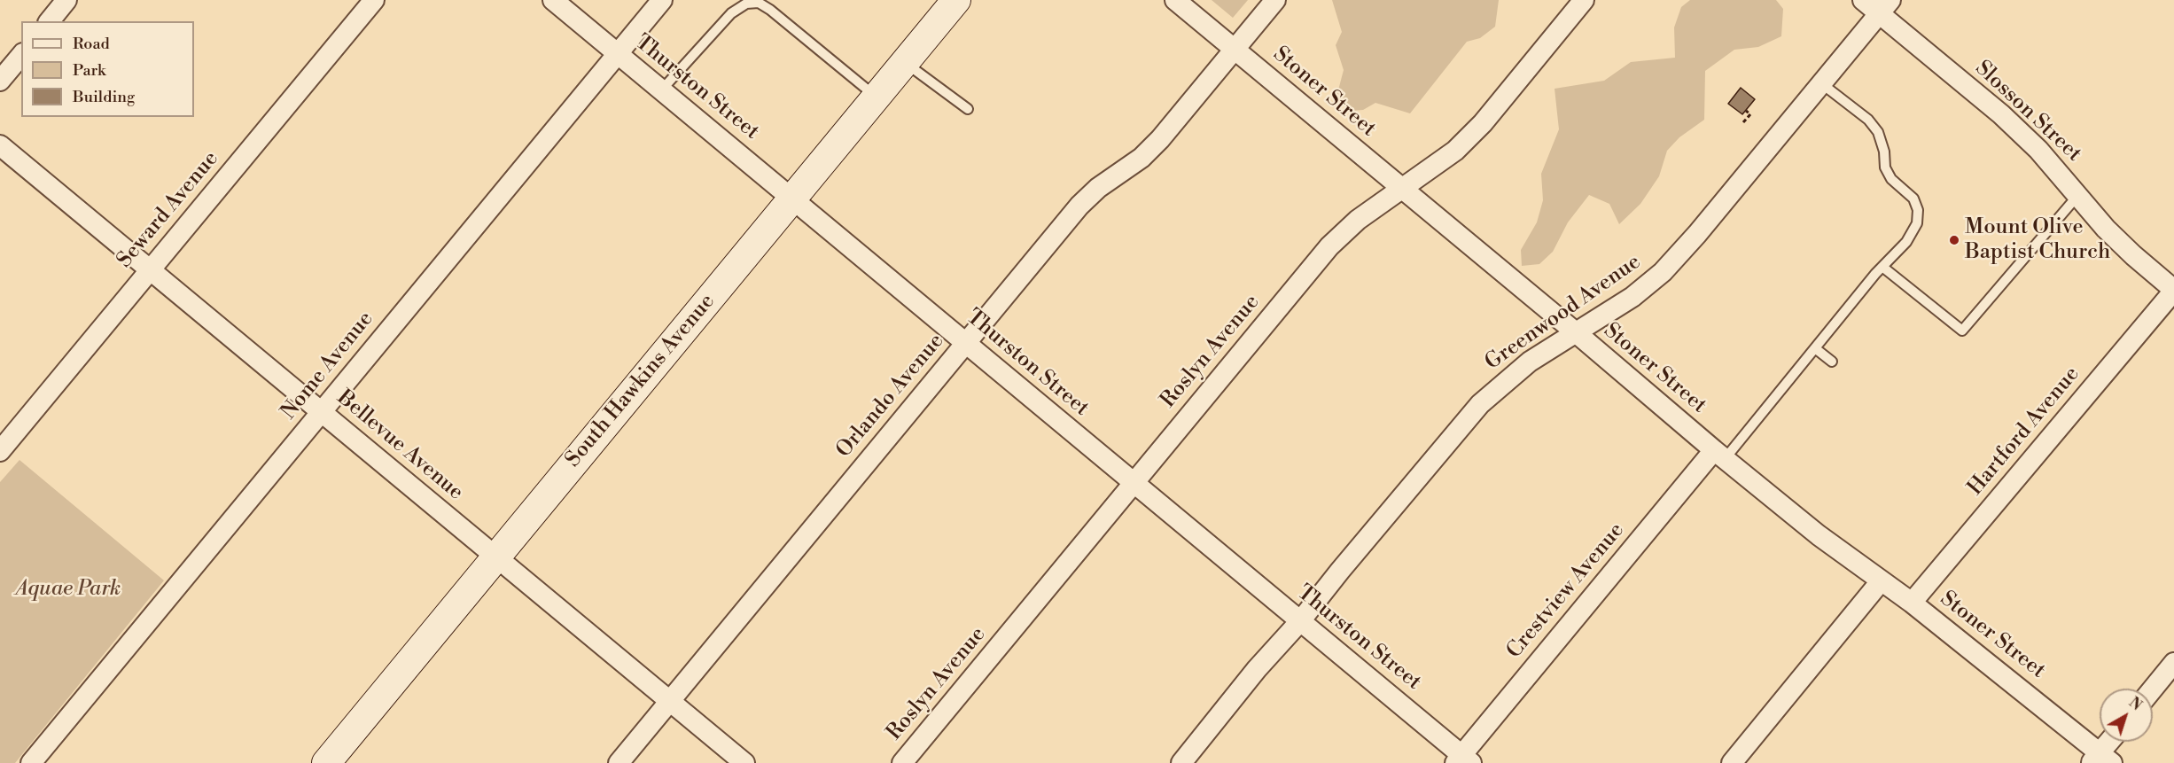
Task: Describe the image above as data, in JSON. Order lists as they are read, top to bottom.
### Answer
{
  "streets": {
    "street": [
      "Thurston Street",
      "Stoner Street",
      "Slosson Street",
      "Seward Avenue",
      "Greenwood Avenue",
      "Roslyn Avenue",
      "Nome Avenue",
      "South Hawkins Avenue",
      "Orlando Avenue",
      "Hartford Avenue",
      "Bellevue Avenue",
      "Crestview Avenue"
    ]
  },
  "crossings": [
    ["Thurston Street", "Greenwood Avenue"],
    ["Thurston Street", "Roslyn Avenue"],
    ["Thurston Street", "Nome Avenue"],
    ["Thurston Street", "South Hawkins Avenue"],
    ["Thurston Street", "Orlando Avenue"],
    ["Thurston Street", "Crestview Avenue"],
    ["Stoner Street", "Greenwood Avenue"],
    ["Stoner Street", "Roslyn Avenue"],
    ["Stoner Street", "Orlando Avenue"],
    ["Stoner Street", "Hartford Avenue"],
    ["Stoner Street", "Crestview Avenue"],
    ["Slosson Street", "Greenwood Avenue"],
    ["Slosson Street", "Hartford Avenue"],
    ["Seward Avenue", "Bellevue Avenue"],
    ["Nome Avenue", "Bellevue Avenue"],
    ["South Hawkins Avenue", "Bellevue Avenue"],
    ["Orlando Avenue", "Bellevue Avenue"]
  ],
  "parks": ["Aquae Park"],
  "places": ["Mount Olive Baptist Church"],
  "legend": ["Road", "Park", "Building"],
  "north": "top right"
}
